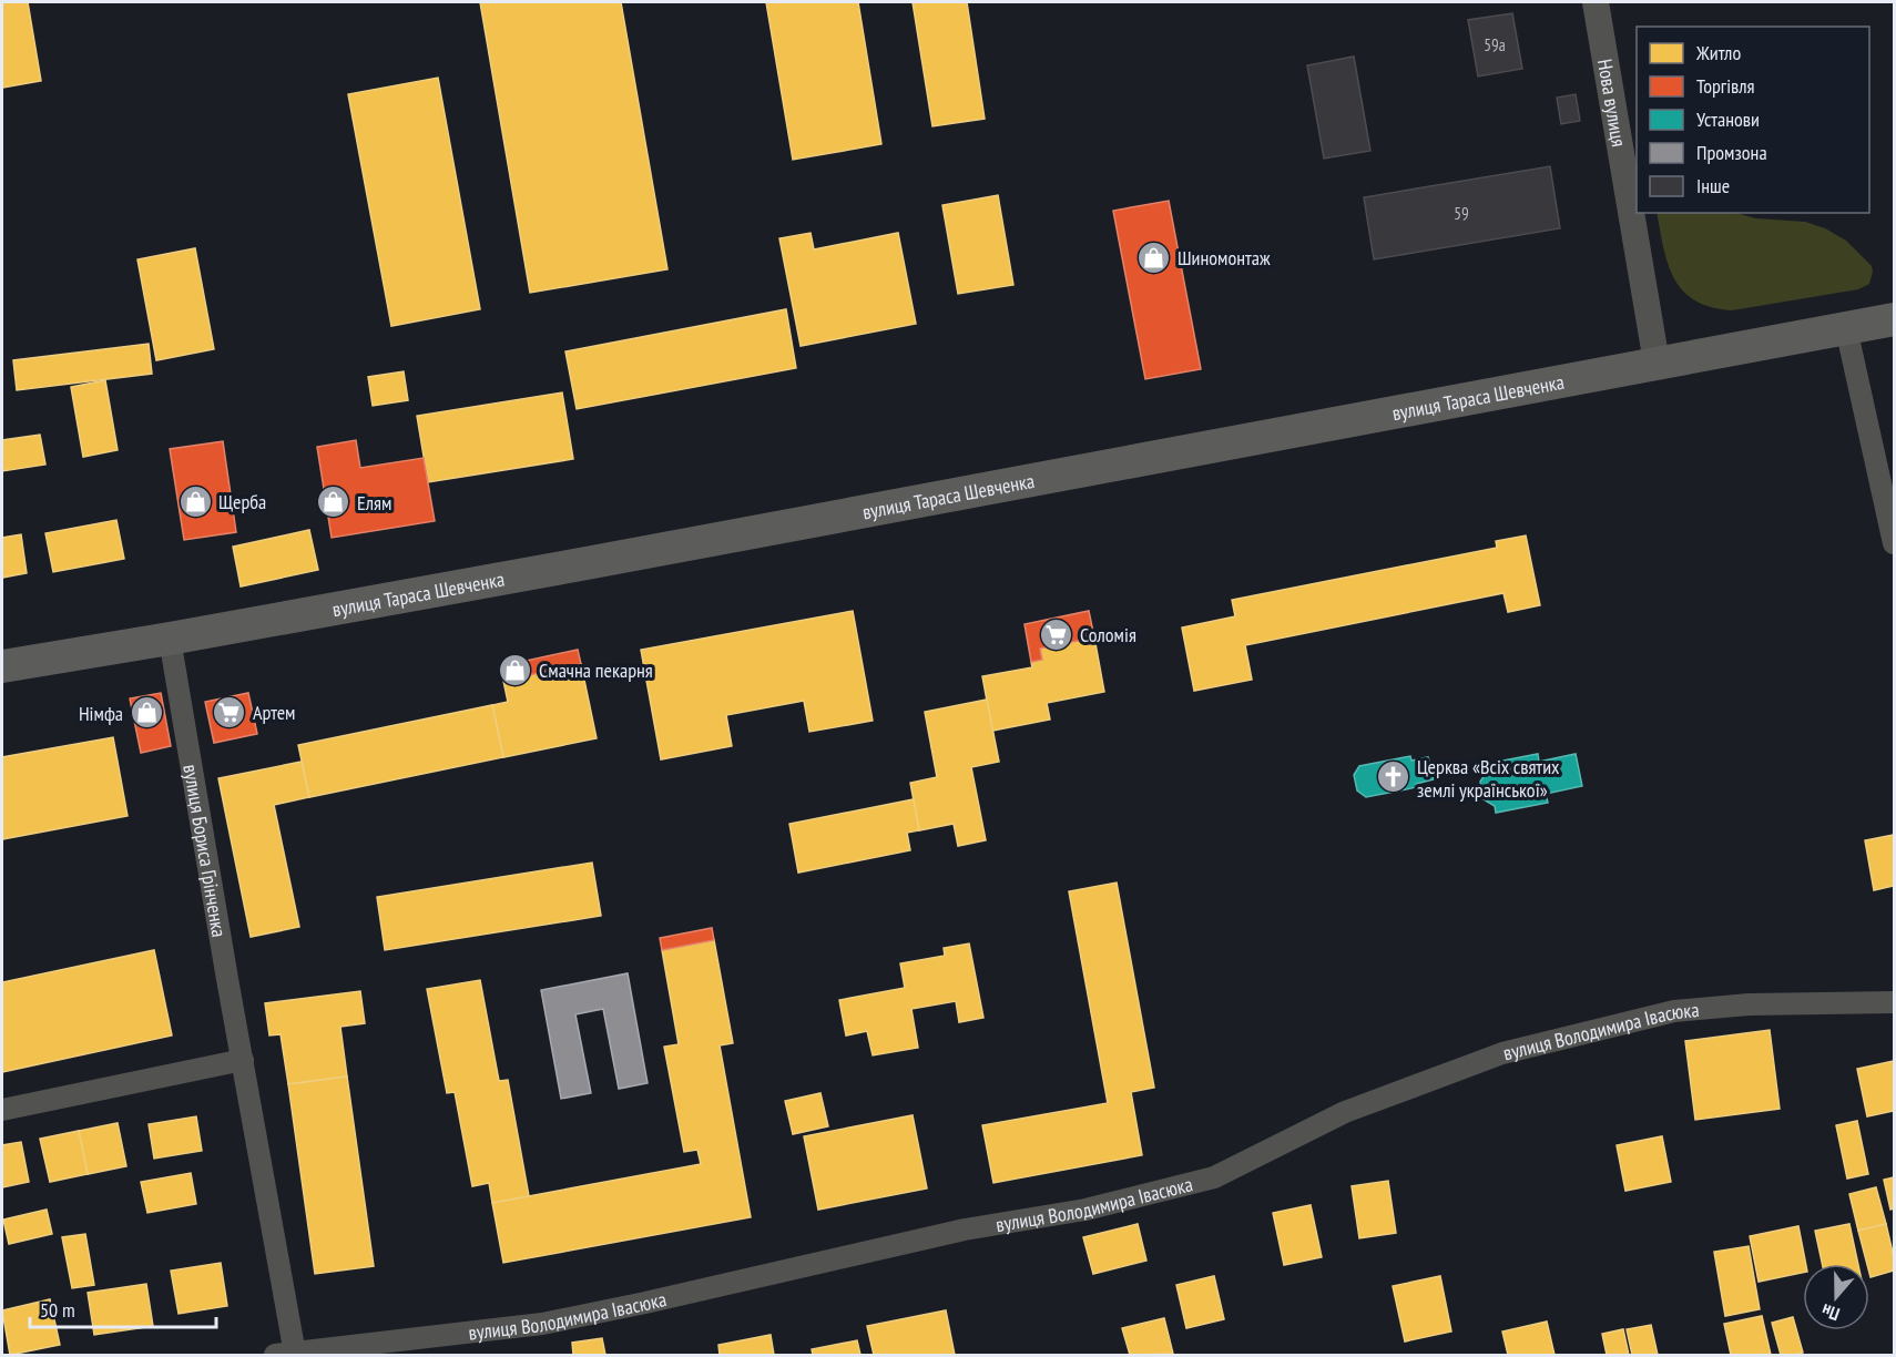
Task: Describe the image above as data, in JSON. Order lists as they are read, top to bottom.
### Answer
{
  "streets": {
    "main road": ["вулиця Тараса Шевченка"],
    "street": ["Нова вулиця", "вулиця Бориса Грінченка", "вулиця Володимира Івасюка"]
  },
  "crossings": [
    ["Нова вулиця", "вулиця Тараса Шевченка"],
    ["вулиця Тараса Шевченка", "вулиця Бориса Грінченка"],
    ["вулиця Бориса Грінченка", "вулиця Володимира Івасюка"]
  ],
  "places": {
    "shop": [
      "Шиномонтаж",
      "Щерба",
      "Елям",
      "Смачна пекарня",
      "Німфа"
    ],
    "supermarket": ["Соломiя", "Артем"],
    "church": ["Церква «Всіх святих землі української»"]
  },
  "house_numbers": ["59а", "59"],
  "legend": [
    "Житло",
    "Торгівля",
    "Установи",
    "Промзона",
    "Інше"
  ],
  "scale_bar": "50 m",
  "north": "bottom"
}
